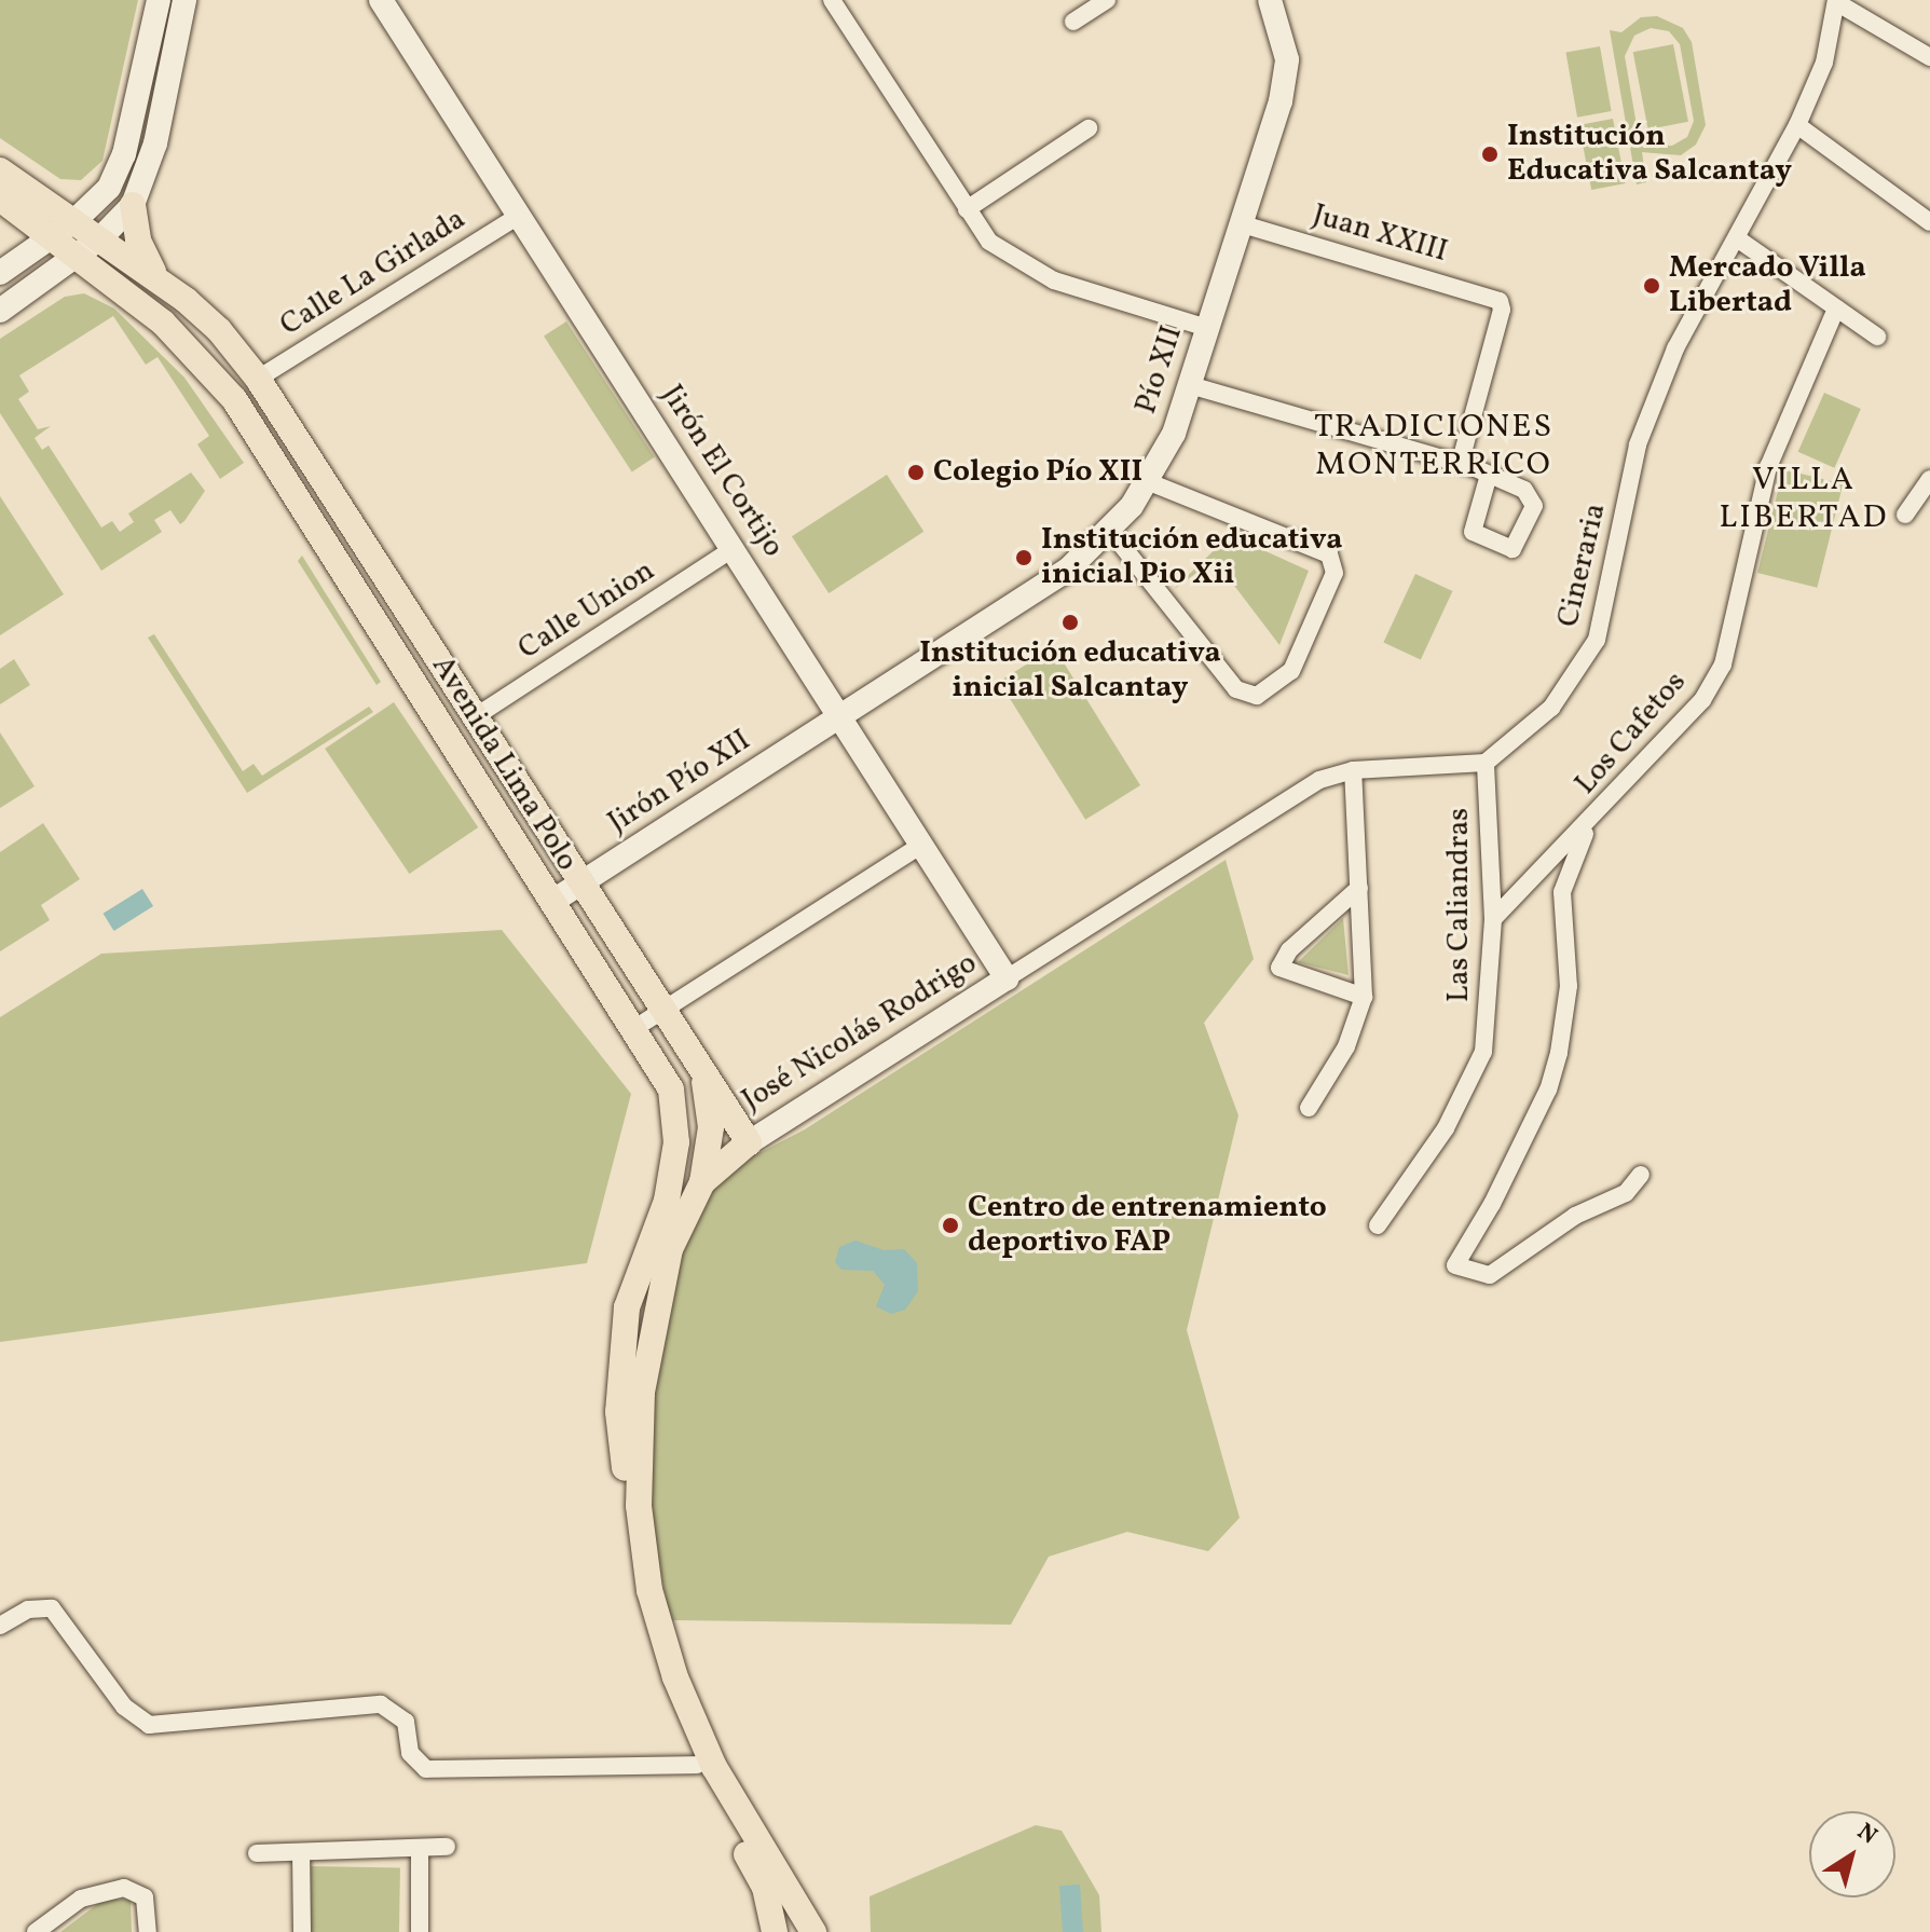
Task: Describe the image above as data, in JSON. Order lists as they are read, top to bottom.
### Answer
{
  "streets": {
    "main road": ["Avenida Lima Polo"],
    "street": [
      "Juan XXIII",
      "Calle La Girlada",
      "Pío XII",
      "Jirón El Cortijo",
      "Cineraria",
      "Calle Union",
      "Los Cafetos",
      "Jirón Pío XII",
      "Las Caliandras",
      "José Nicolás Rodrigo"
    ]
  },
  "crossings": [
    ["Juan XXIII", "Pío XII"],
    ["Calle La Girlada", "Jirón El Cortijo"],
    ["Calle La Girlada", "Avenida Lima Polo"],
    ["Pío XII", "Jirón El Cortijo"],
    ["Pío XII", "Jirón Pío XII"],
    ["Jirón El Cortijo", "Calle Union"],
    ["Jirón El Cortijo", "Jirón Pío XII"],
    ["Jirón El Cortijo", "José Nicolás Rodrigo"],
    ["Cineraria", "Las Caliandras"],
    ["Calle Union", "Avenida Lima Polo"],
    ["Los Cafetos", "Las Caliandras"],
    ["Avenida Lima Polo", "Jirón Pío XII"],
    ["Avenida Lima Polo", "José Nicolás Rodrigo"]
  ],
  "districts": ["TRADICIONES MONTERRICO", "VILLA LIBERTAD"],
  "places": [
    "Institución Educativa Salcantay",
    "Mercado Villa Libertad",
    "Colegio Pío XII",
    "Institución educativa inicial Pio Xii",
    "Institución educativa inicial Salcantay",
    "Centro de entrenamiento deportivo FAP"
  ],
  "north": "top right"
}
